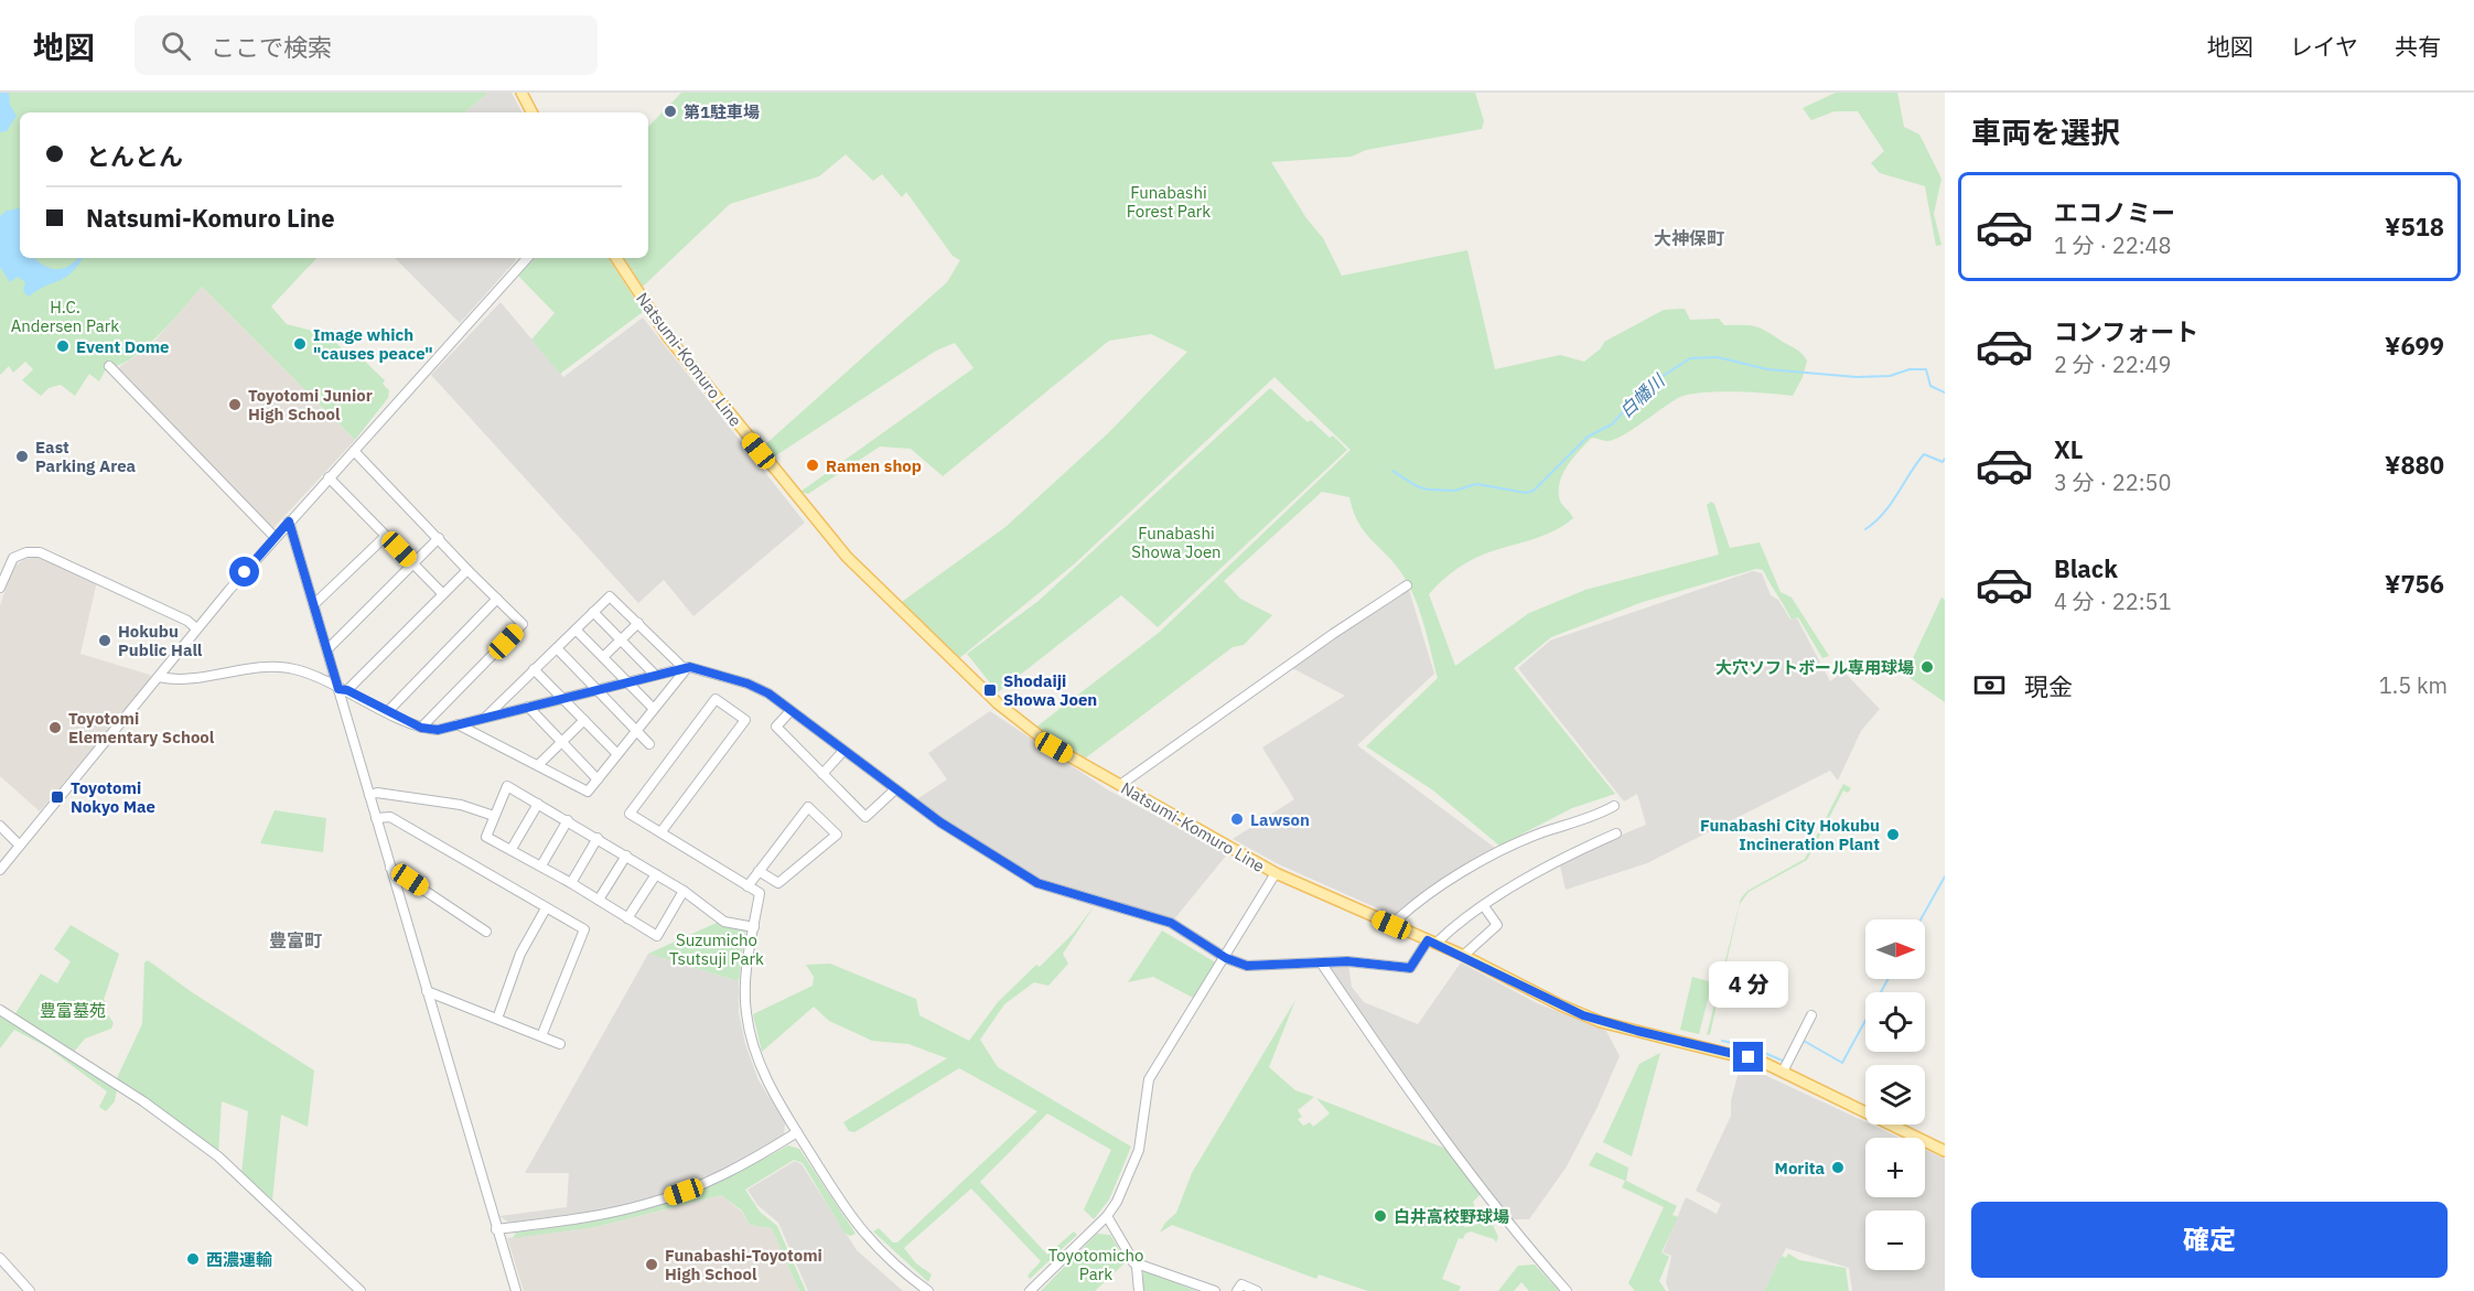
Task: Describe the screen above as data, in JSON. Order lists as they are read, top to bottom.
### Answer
{
  "streets": {
    "main road": ["Natsumi-Komuro Line"]
  },
  "districts": ["大神保町", "豊富町"],
  "water": ["白幡川"],
  "parks": [
    "Funabashi Forest Park",
    "H.C. Andersen Park",
    "Funabashi Showa Joen",
    "Suzumicho Tsutsuji Park",
    "豊富墓苑",
    "Toyotomicho Park"
  ],
  "places": {
    "other": [
      "第1駐車場",
      "Image which \"causes peace\"",
      "Event Dome",
      "Toyotomi Junior High School",
      "East Parking Area",
      "Ramen shop",
      "Hokubu Public Hall",
      "大穴ソフトボール専用球場",
      "Toyotomi Elementary School",
      "Lawson",
      "Funabashi City Hokubu Incineration Plant",
      "Morita",
      "白井高校野球場",
      "西濃運輸",
      "Funabashi-Toyotomi High School"
    ],
    "transit": ["Shodaiji Showa Joen", "Toyotomi Nokyo Mae"]
  },
  "north": "right",
  "page": {
    "header": "地図",
    "search": "ここで検索",
    "nav": ["地図", "レイヤ", "共有"],
    "heading": "車両を選択",
    "banner": ["とんとん", "Natsumi-Komuro Line"],
    "list": [
      {
        "name": "エコノミー",
        "note": "1 分 · 22:48",
        "value": "¥518"
      },
      {
        "name": "コンフォート",
        "note": "2 分 · 22:49",
        "value": "¥699"
      },
      {
        "name": "XL",
        "note": "3 分 · 22:50",
        "value": "¥880"
      },
      {
        "name": "Black",
        "note": "4 分 · 22:51",
        "value": "¥756"
      }
    ],
    "pay": ["現金", "1.5 km"],
    "map_buttons": ["+", "−"],
    "bubble": "4 分",
    "buttons": "確定"
  }
}
